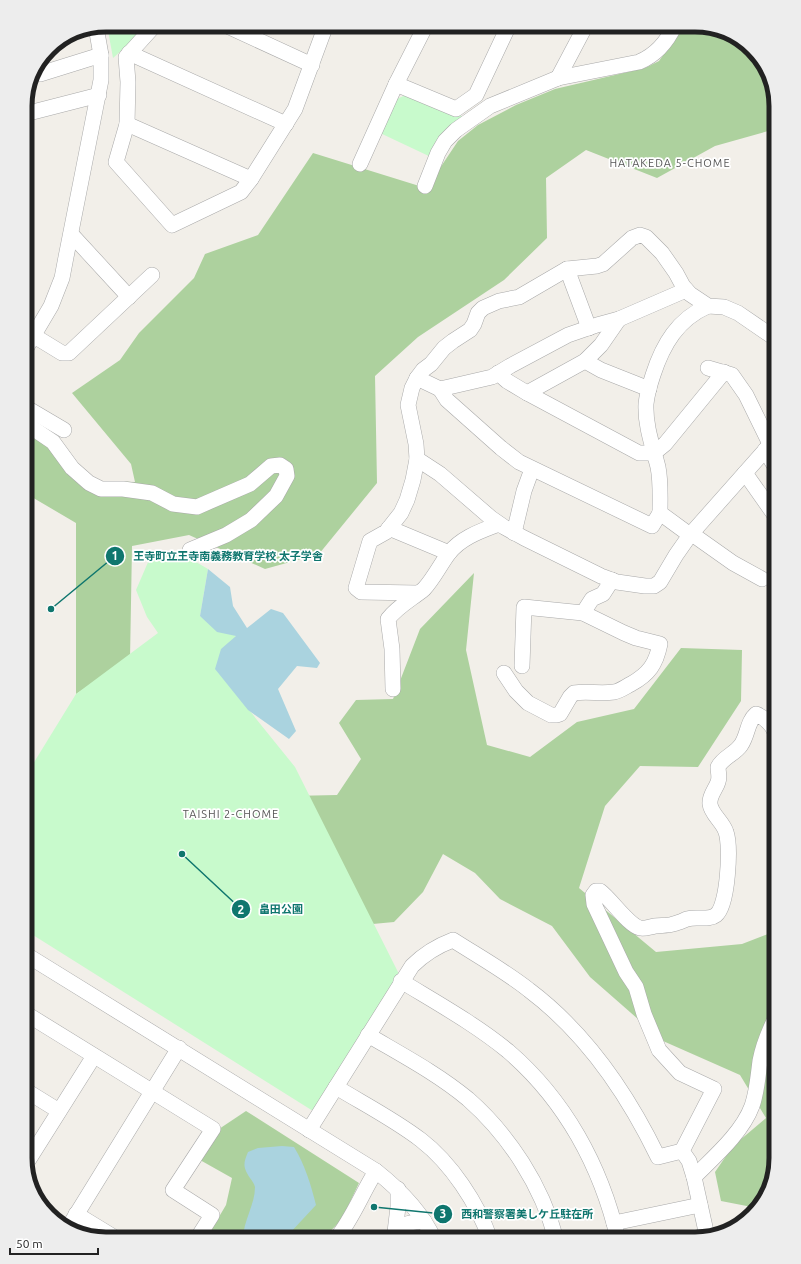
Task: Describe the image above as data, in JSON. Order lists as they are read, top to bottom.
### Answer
{
  "districts": ["HATAKEDA 5-CHOME", "TAISHI 2-CHOME"],
  "places": ["王寺町立王寺南義務教育学校 太子学舎", "畠田公園", "西和警察署美しケ丘駐在所"],
  "scale_bar": "50 m"
}
